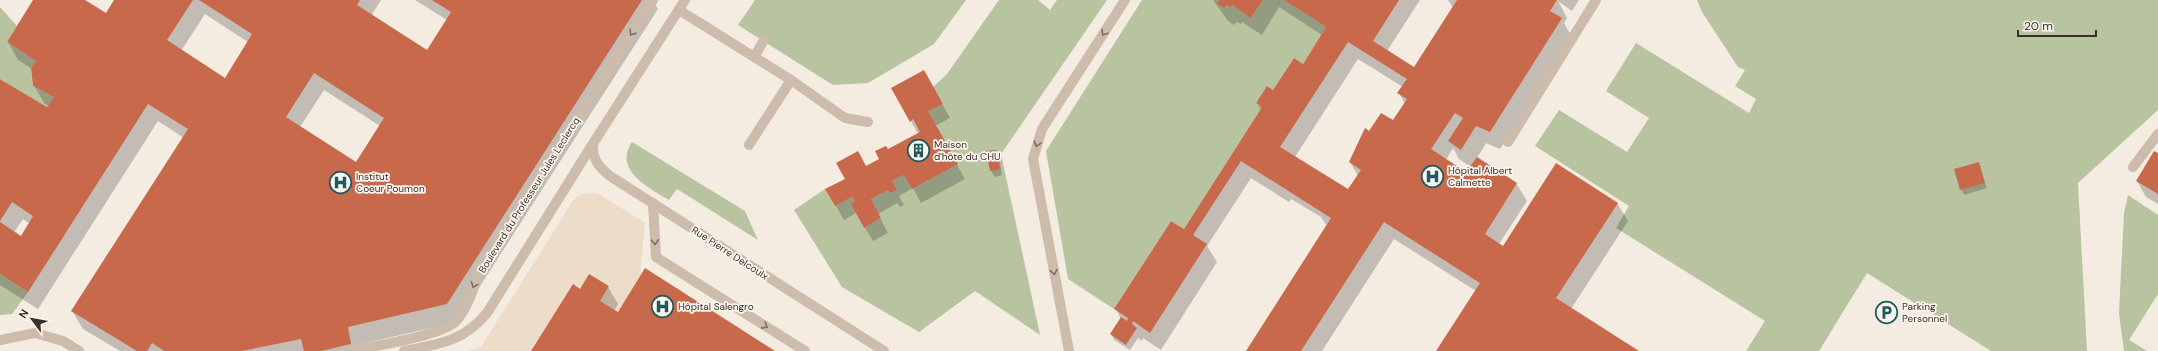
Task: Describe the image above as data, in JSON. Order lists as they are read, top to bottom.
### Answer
{
  "streets": {
    "street": ["Boulevard du Professeur Jules Leclercq", "Rue Pierre Delcoulx"]
  },
  "places": {
    "building": ["Maison d'hôte du CHU"],
    "hospital": ["Hôpital Albert Calmette", "Institut Coeur Poumon", "Hôpital Salengro"],
    "parking": ["Parking Personnel"]
  },
  "scale_bar": "20 m",
  "north": "top left"
}
